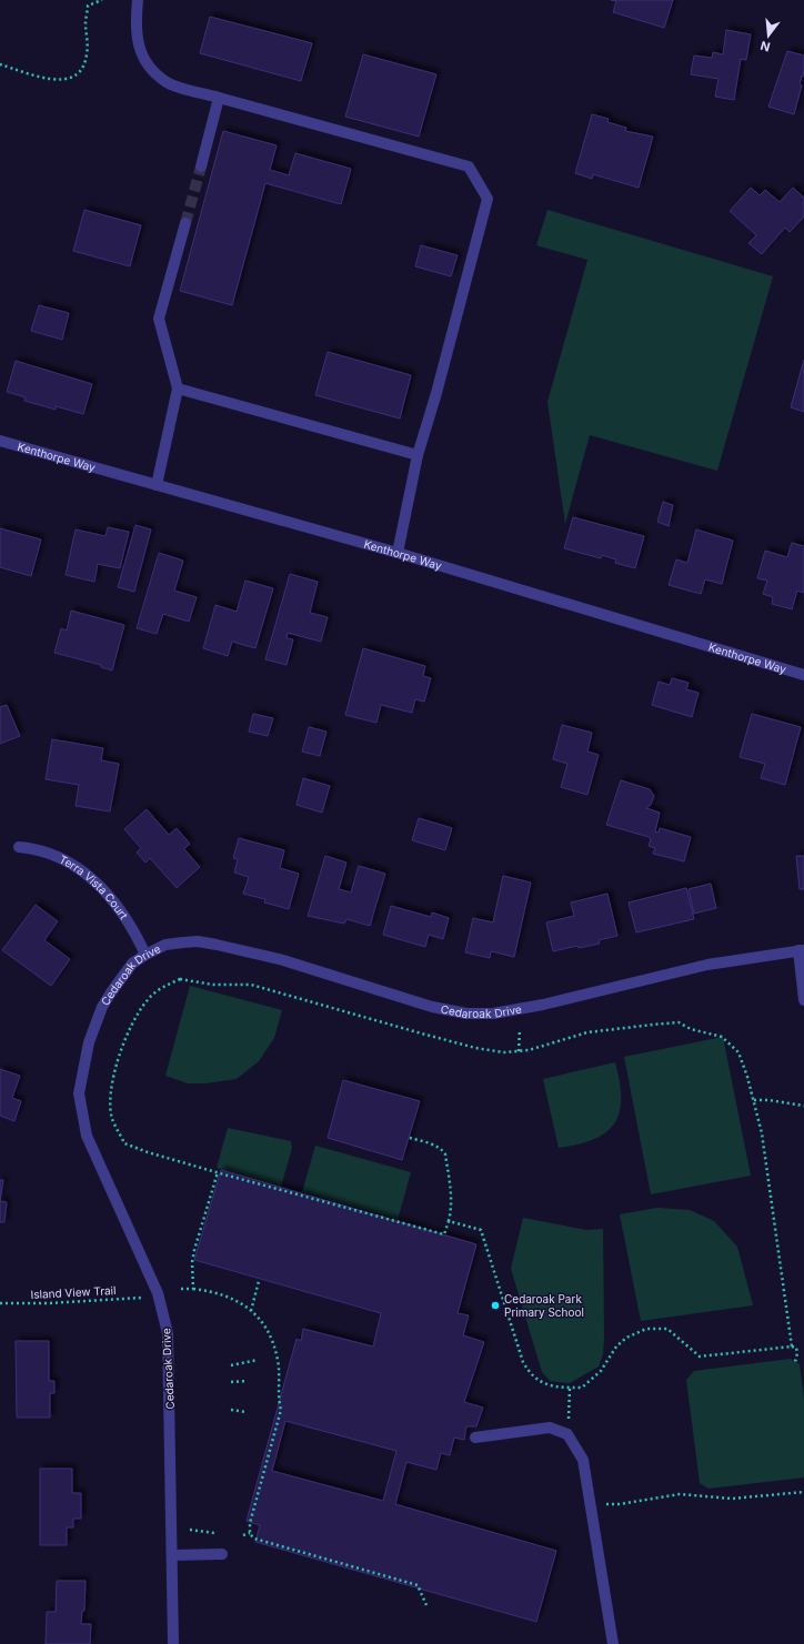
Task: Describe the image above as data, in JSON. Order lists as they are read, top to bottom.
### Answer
{
  "streets": {
    "street": ["Kenthorpe Way", "Terra Vista Court", "Cedaroak Drive"],
    "path": ["Island View Trail"]
  },
  "crossings": [
    ["Terra Vista Court", "Cedaroak Drive"]
  ],
  "places": ["Cedaroak Park Primary School"],
  "north": "bottom"
}
